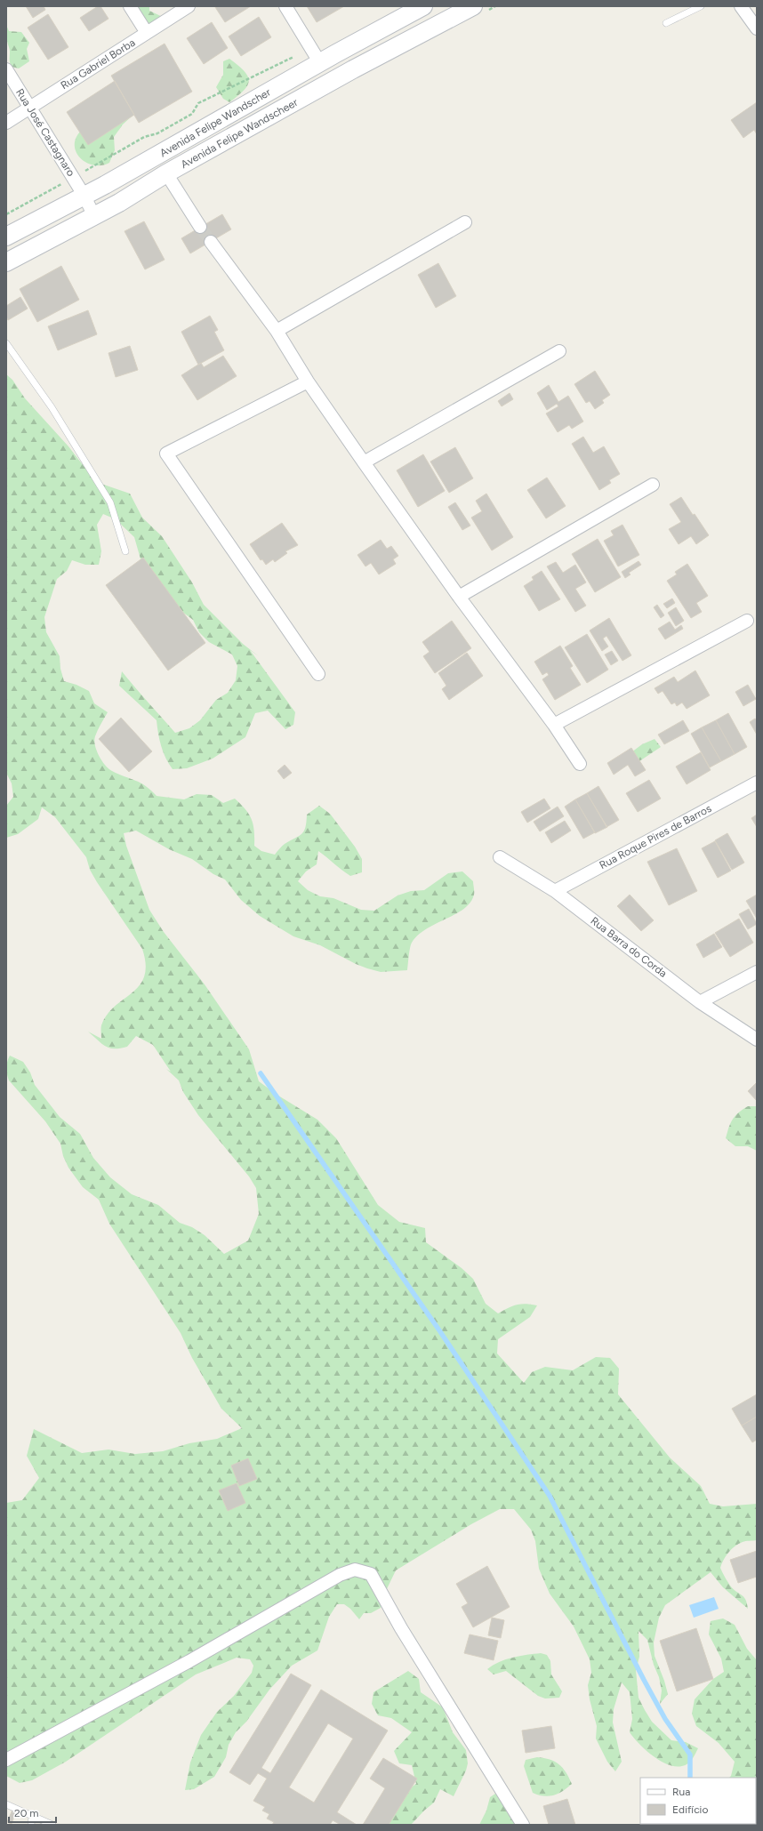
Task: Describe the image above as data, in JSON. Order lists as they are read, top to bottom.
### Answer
{
  "streets": {
    "main road": ["Avenida Felipe Wandscher", "Avenida Felipe Wandscheer"],
    "street": [
      "Rua Gabriel Borba",
      "Rua José Castagnaro",
      "Rua Roque Pires de Barros",
      "Rua Barra do Corda"
    ]
  },
  "crossings": [
    ["Rua Gabriel Borba", "Rua José Castagnaro"],
    ["Avenida Felipe Wandscher", "Rua José Castagnaro"],
    ["Rua José Castagnaro", "Avenida Felipe Wandscheer"],
    ["Rua Roque Pires de Barros", "Rua Barra do Corda"]
  ],
  "legend": ["Rua", "Edifício"],
  "scale_bar": "20 m"
}
